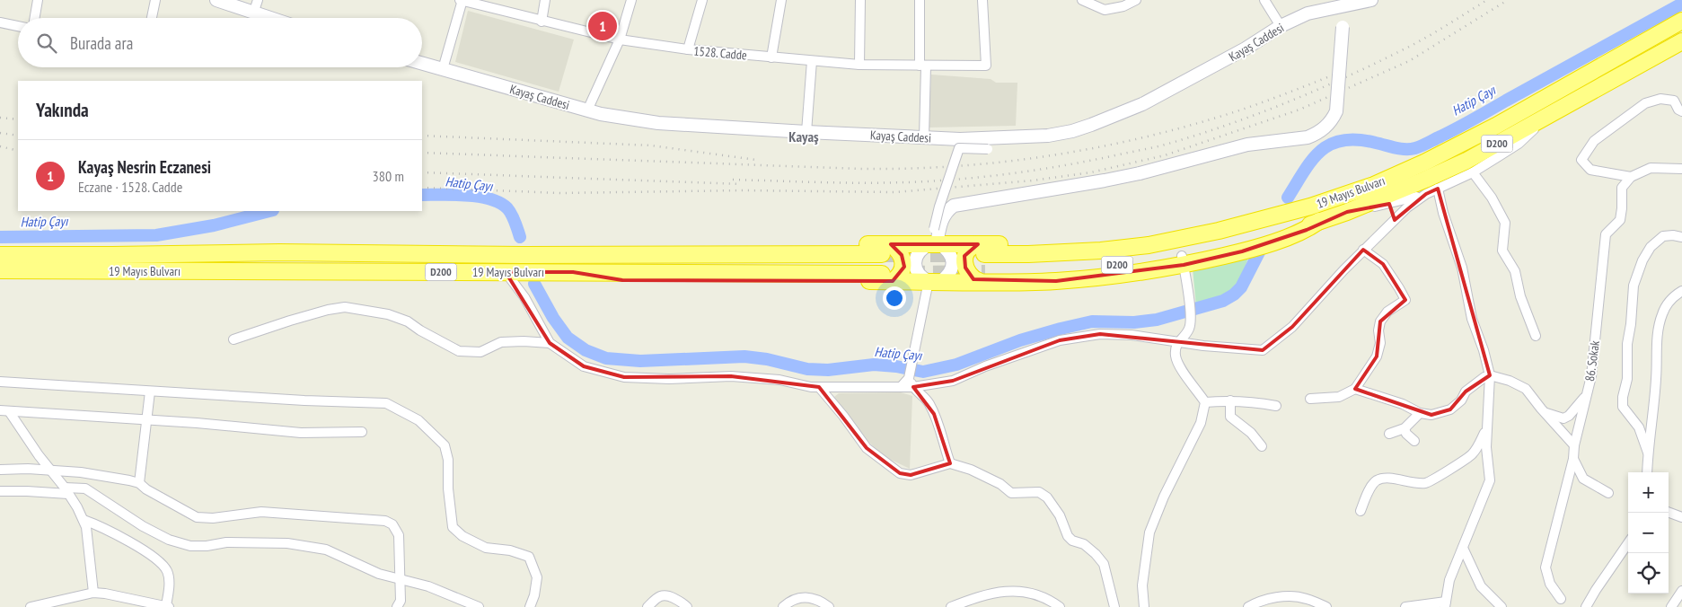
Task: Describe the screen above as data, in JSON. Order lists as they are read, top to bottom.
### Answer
{
  "streets": {
    "highway": ["D200", "19 Mayıs Bulvarı"],
    "street": ["Kayaş Caddesi", "1528. Cadde", "86. Sokak"]
  },
  "districts": ["Kayaş"],
  "water": ["Hatip Çayı"],
  "page": {
    "pins": "1",
    "search": "Burada ara",
    "heading": "Yakında",
    "list": [
      {
        "mark": "1",
        "name": "Kayaş Nesrin Eczanesi",
        "note": "Eczane · 1528. Cadde",
        "value": "380 m"
      }
    ],
    "map_buttons": ["+", "−"]
  }
}
